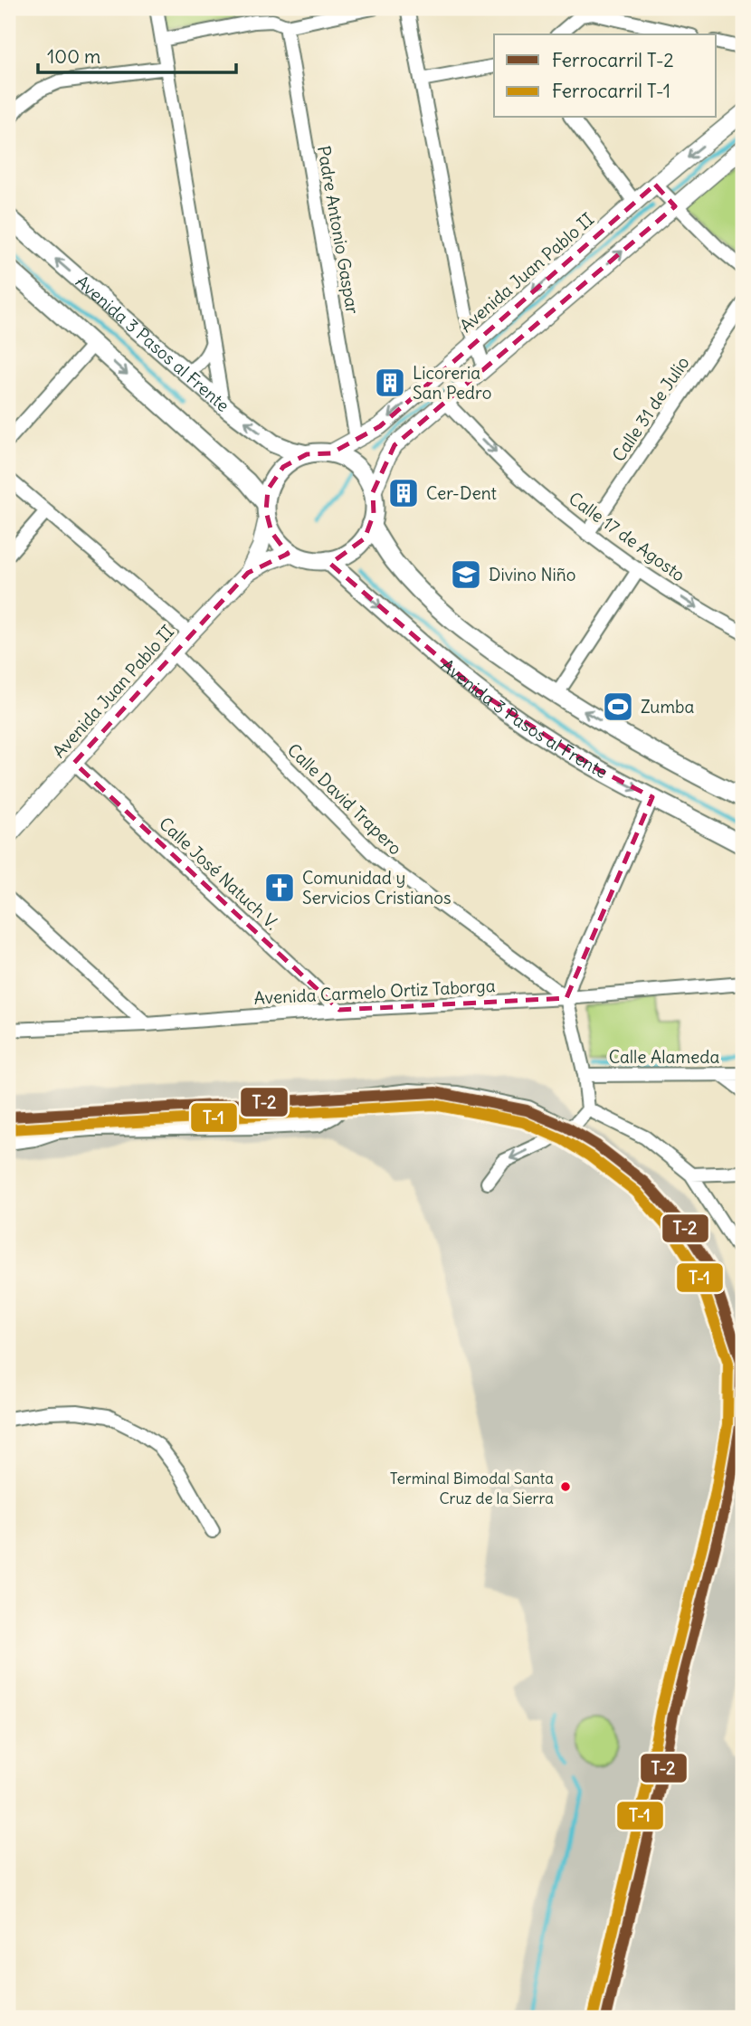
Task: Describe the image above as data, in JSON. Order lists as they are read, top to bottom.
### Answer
{
  "streets": {
    "main road": ["Avenida 3 Pasos al Frente"],
    "street": [
      "Padre Antonio Gaspar",
      "Avenida Juan Pablo II",
      "Calle 31 de Julio",
      "Calle 17 de Agosto",
      "Calle David Trapero",
      "Calle José Natuch V.",
      "Avenida Carmelo Ortiz Taborga",
      "Calle Alameda"
    ]
  },
  "crossings": [
    ["Padre Antonio Gaspar", "Avenida Juan Pablo II"],
    ["Avenida Juan Pablo II", "Avenida 3 Pasos al Frente"],
    ["Avenida Juan Pablo II", "Calle David Trapero"],
    ["Avenida Juan Pablo II", "Calle José Natuch V."],
    ["Calle 31 de Julio", "Calle 17 de Agosto"],
    ["Calle David Trapero", "Avenida Carmelo Ortiz Taborga"],
    ["Calle José Natuch V.", "Avenida Carmelo Ortiz Taborga"]
  ],
  "one_way": ["Calle 17 de Agosto"],
  "places": {
    "building": ["Licoreria San Pedro", "Cer-Dent"],
    "school or university": ["Divino Niño"],
    "sports": ["Zumba"],
    "church": ["Comunidad y Servicios Cristianos"],
    "other": ["Terminal Bimodal Santa Cruz de la Sierra"]
  },
  "lines": ["rail line T-2", "rail line T-1"],
  "legend": ["Ferrocarril T-2", "Ferrocarril T-1"],
  "scale_bar": "100 m"
}
